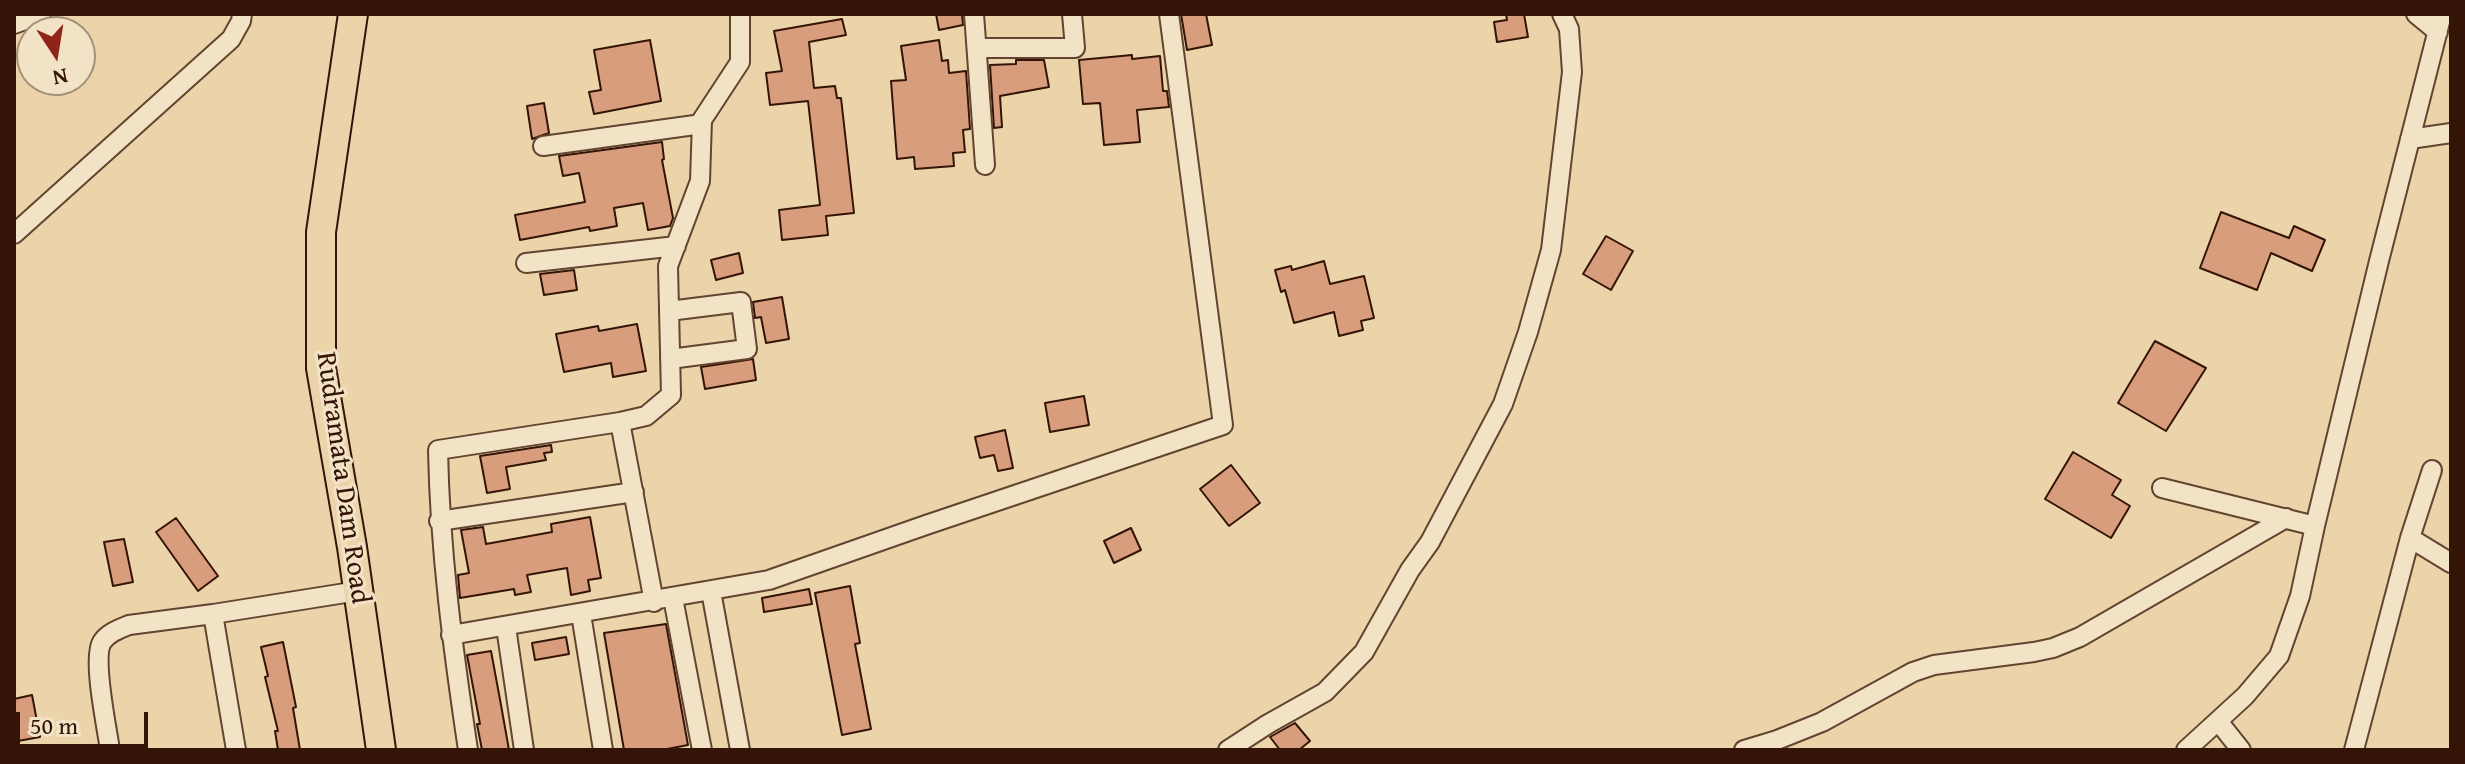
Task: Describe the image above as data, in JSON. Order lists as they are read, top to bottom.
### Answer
{
  "streets": {
    "highway": ["Rudramata Dam Road"]
  },
  "scale_bar": "50 m",
  "north": "bottom"
}
